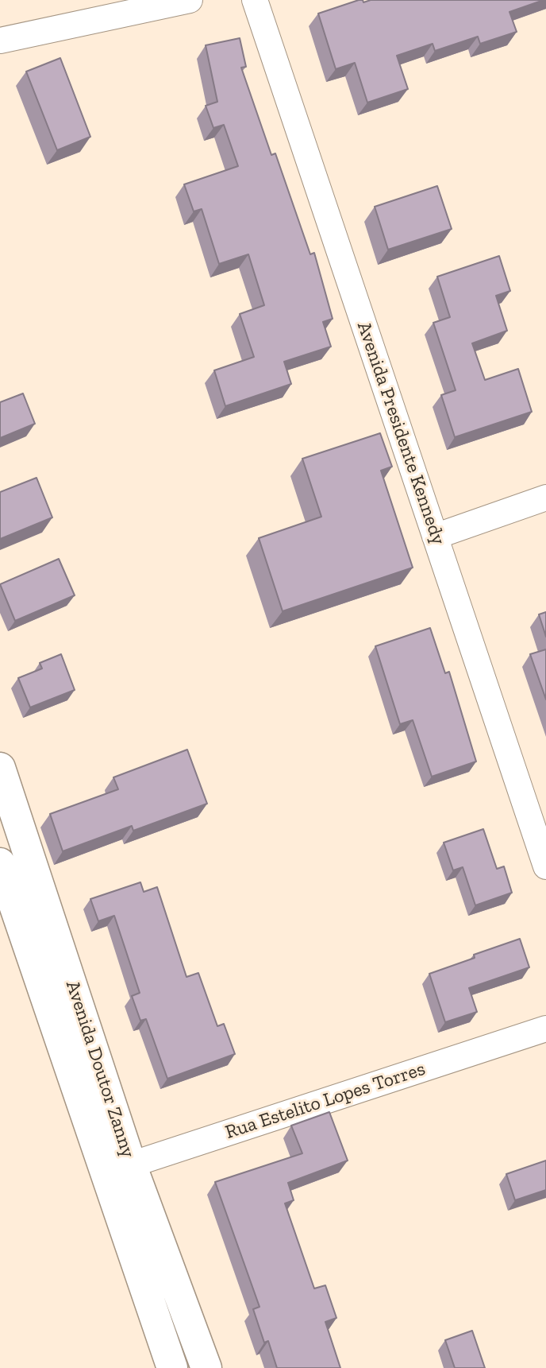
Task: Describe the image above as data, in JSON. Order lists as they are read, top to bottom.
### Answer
{
  "streets": {
    "street": ["Avenida Presidente Kennedy", "Avenida Doutor Zanny", "Rua Estelito Lopes Torres"]
  },
  "crossings": [
    ["Avenida Doutor Zanny", "Rua Estelito Lopes Torres"]
  ]
}
